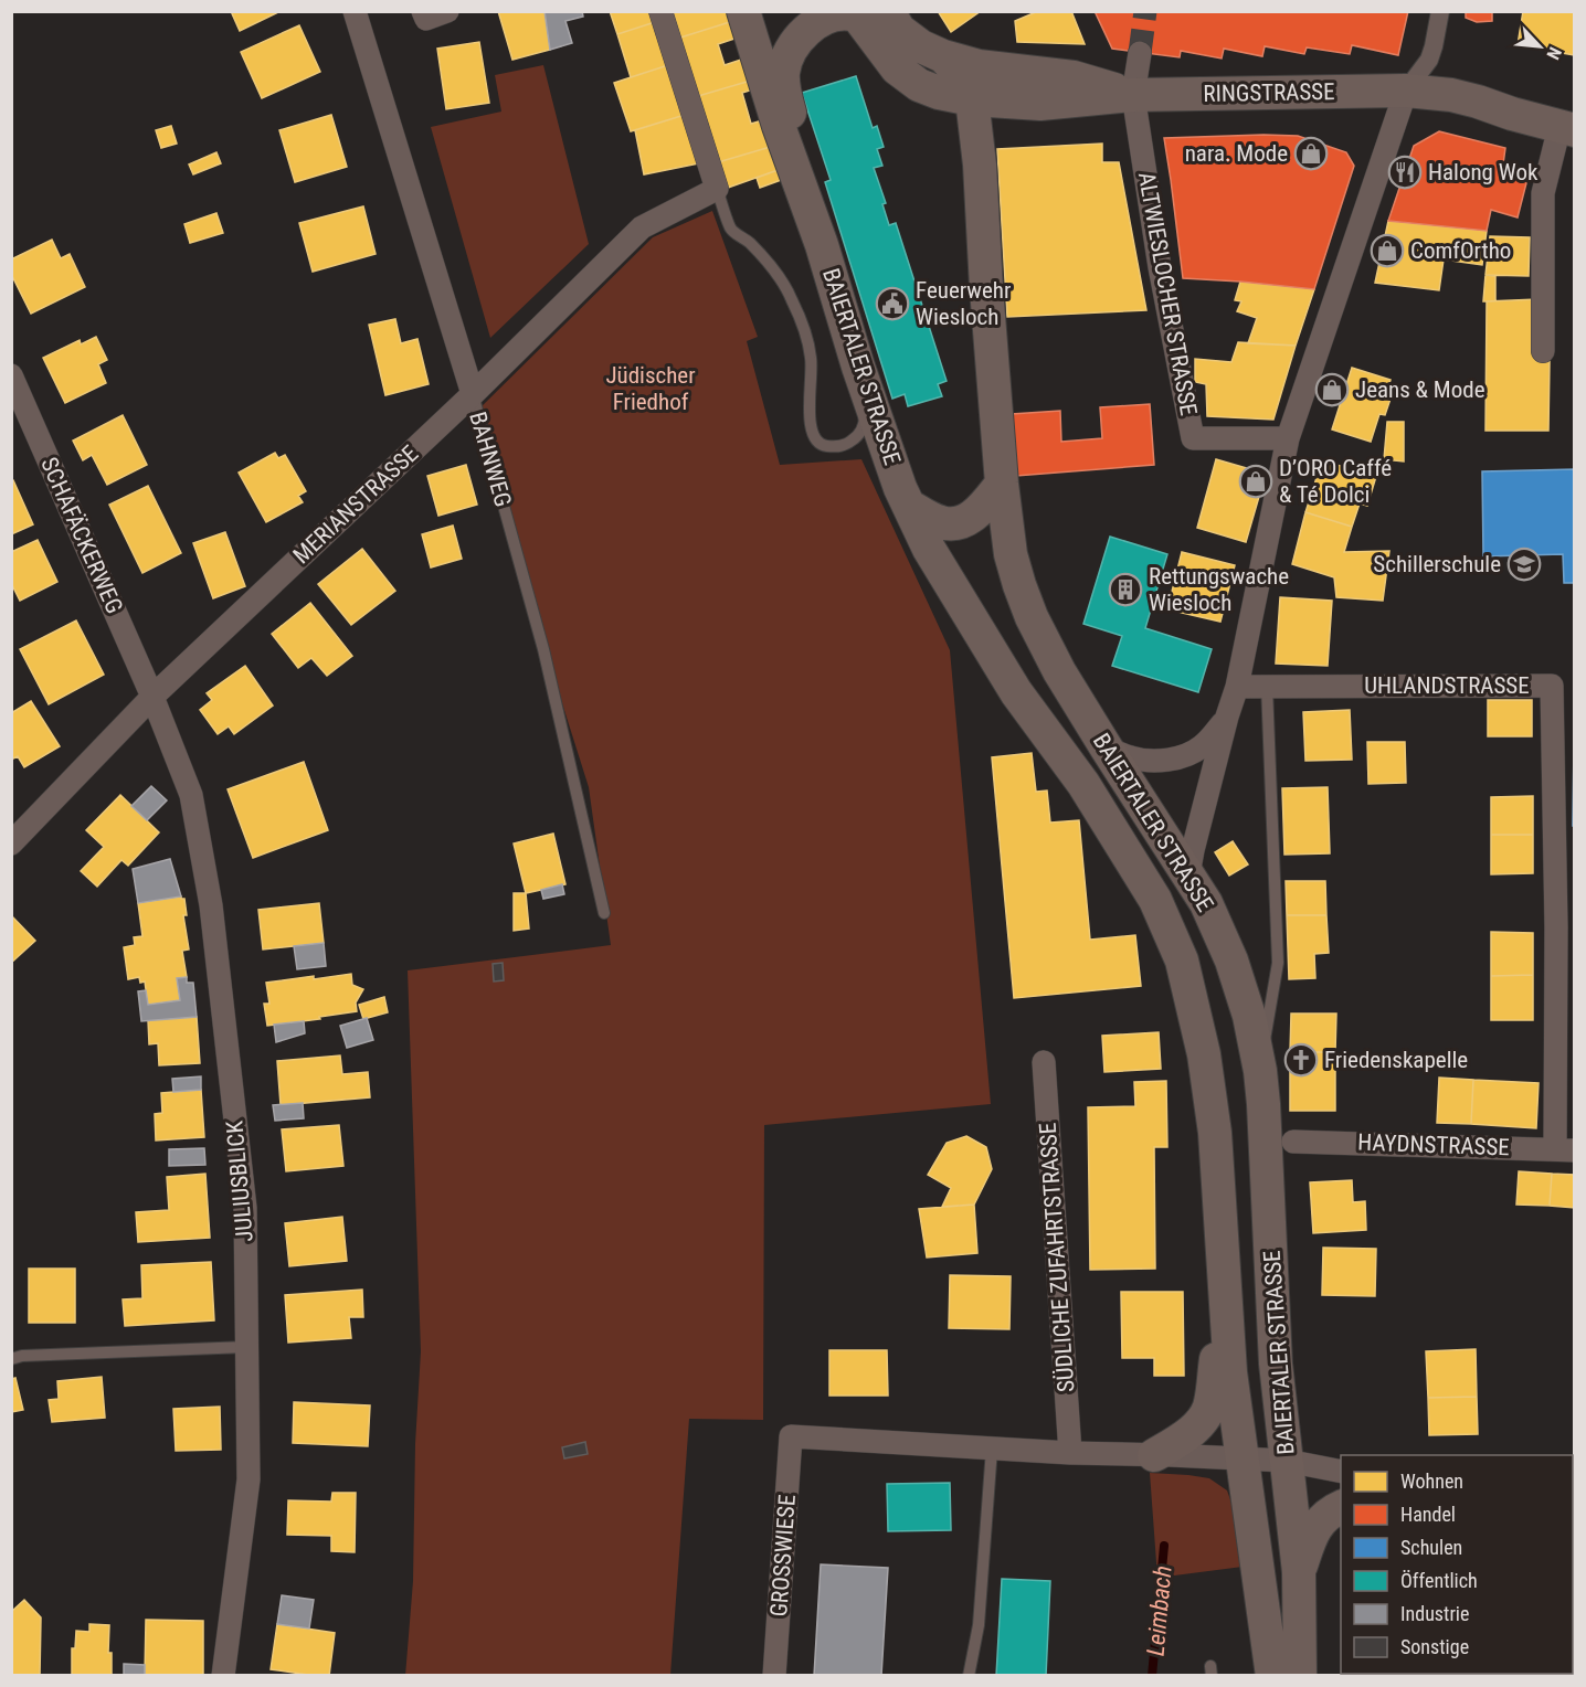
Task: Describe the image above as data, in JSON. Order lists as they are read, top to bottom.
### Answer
{
  "streets": {
    "main road": ["RINGSTRASSE", "BAIERTALER STRASSE"],
    "street": [
      "ALTWIESLOCHER STRASSE",
      "BAHNWEG",
      "MERIANSTRASSE",
      "SCHAFÄCKERWEG",
      "UHLANDSTRASSE",
      "HAYDNSTRASSE",
      "JULIUSBLICK",
      "SÜDLICHE ZUFAHRTSTRASSE",
      "GROSSWIESE"
    ]
  },
  "crossings": [
    ["RINGSTRASSE", "ALTWIESLOCHER STRASSE"],
    ["RINGSTRASSE", "BAIERTALER STRASSE"],
    ["BAHNWEG", "MERIANSTRASSE"],
    ["MERIANSTRASSE", "SCHAFÄCKERWEG"],
    ["MERIANSTRASSE", "JULIUSBLICK"],
    ["SCHAFÄCKERWEG", "JULIUSBLICK"],
    ["UHLANDSTRASSE", "HAYDNSTRASSE"]
  ],
  "water": ["Leimbach"],
  "parks": ["Jüdischer Friedhof"],
  "places": {
    "shop": [
      "nara. Mode",
      "ComfOrtho",
      "Jeans & Mode",
      "D’ORO Caffé & Té Dolci"
    ],
    "restaurant": ["Halong Wok"],
    "public building": ["Feuerwehr Wiesloch"],
    "school or university": ["Schillerschule"],
    "building": ["Rettungswache Wiesloch"],
    "church": ["Friedenskapelle"]
  },
  "legend": [
    "Wohnen",
    "Handel",
    "Schulen",
    "Öffentlich",
    "Industrie",
    "Sonstige"
  ],
  "north": "bottom right"
}
